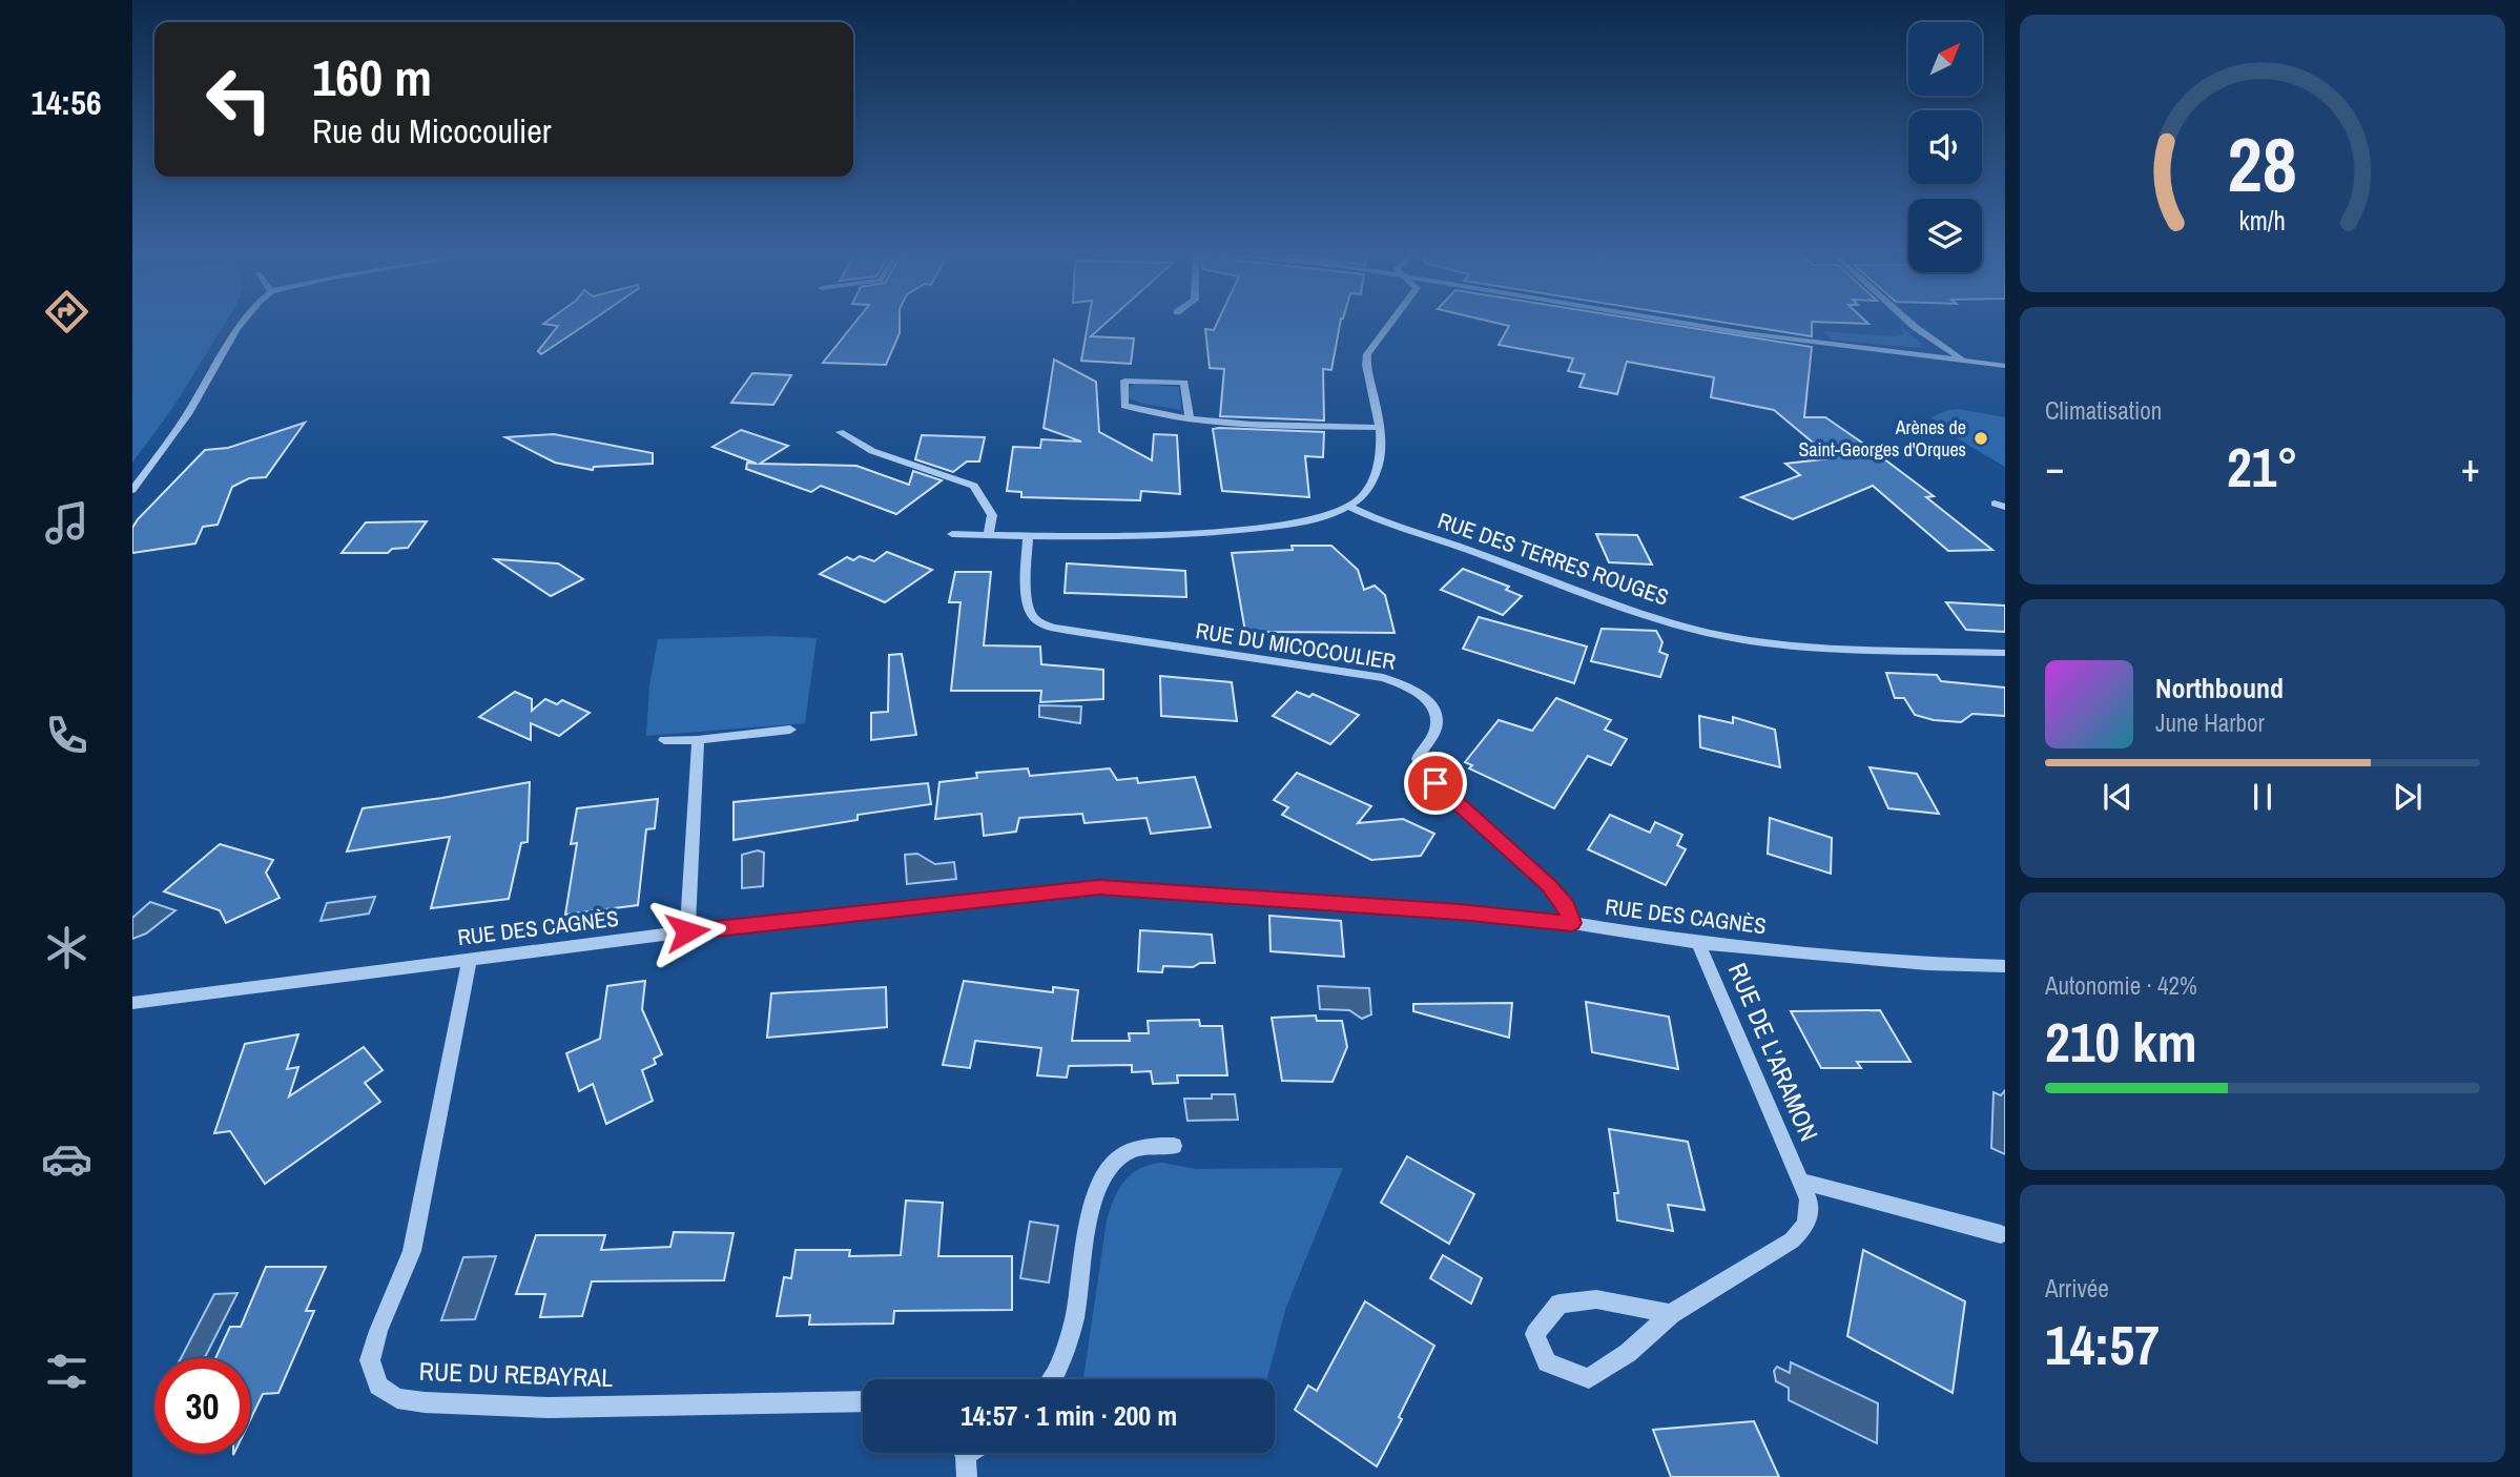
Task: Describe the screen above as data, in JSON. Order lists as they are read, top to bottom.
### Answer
{
  "streets": {
    "street": [
      "RUE DES TERRES ROUGES",
      "RUE DU MICOCOULIER",
      "RUE DES CAGNÈS",
      "RUE DE L'ARAMON",
      "RUE DU REBAYRAL"
    ]
  },
  "crossings": [
    ["RUE DU MICOCOULIER", "RUE DES CAGNÈS"],
    ["RUE DES CAGNÈS", "RUE DE L'ARAMON"],
    ["RUE DES CAGNÈS", "RUE DU REBAYRAL"]
  ],
  "places": ["Arènes de Saint-Georges d'Orques"],
  "north": "top right",
  "page": {
    "tabs": "14:56",
    "turn": ["160 m", "Rue du Micocoulier"],
    "tile": [
      "Climatisation",
      ["Autonomie · 42%", "210 km"],
      ["Arrivée", "14:57"]
    ],
    "heat": ["−", "21°", "+"],
    "song": ["Northbound", "June Harbor"],
    "limit": "30",
    "trip": "14:57 · 1 min · 200 m",
    "gauge": ["28", "km/h"]
  }
}
